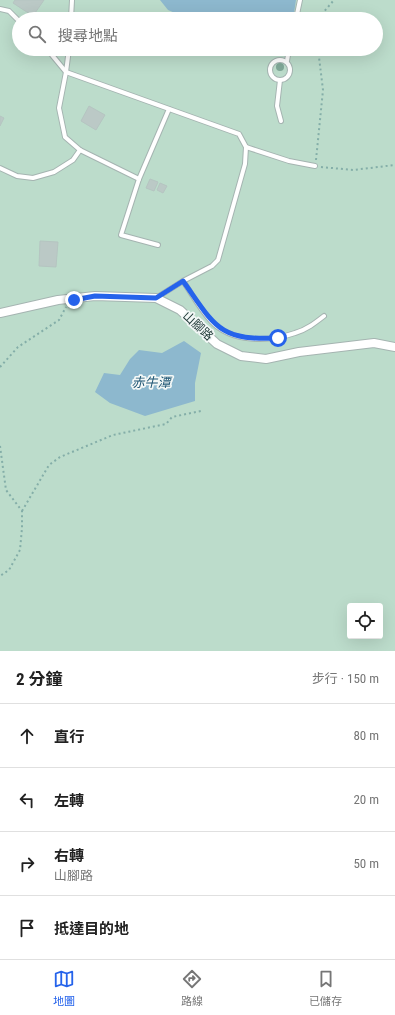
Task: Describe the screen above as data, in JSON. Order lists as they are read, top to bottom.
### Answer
{
  "streets": {
    "street": ["山腳路"]
  },
  "water": ["赤牛潭"],
  "page": {
    "search": "搜尋地點",
    "heading": ["2 分鐘", "步行 · 150 m"],
    "list": [
      ["直行", "80 m"],
      ["左轉", "20 m"],
      ["右轉", "山腳路", "50 m"],
      "抵達目的地"
    ],
    "nav": ["地圖", "路線", "已儲存"]
  }
}
